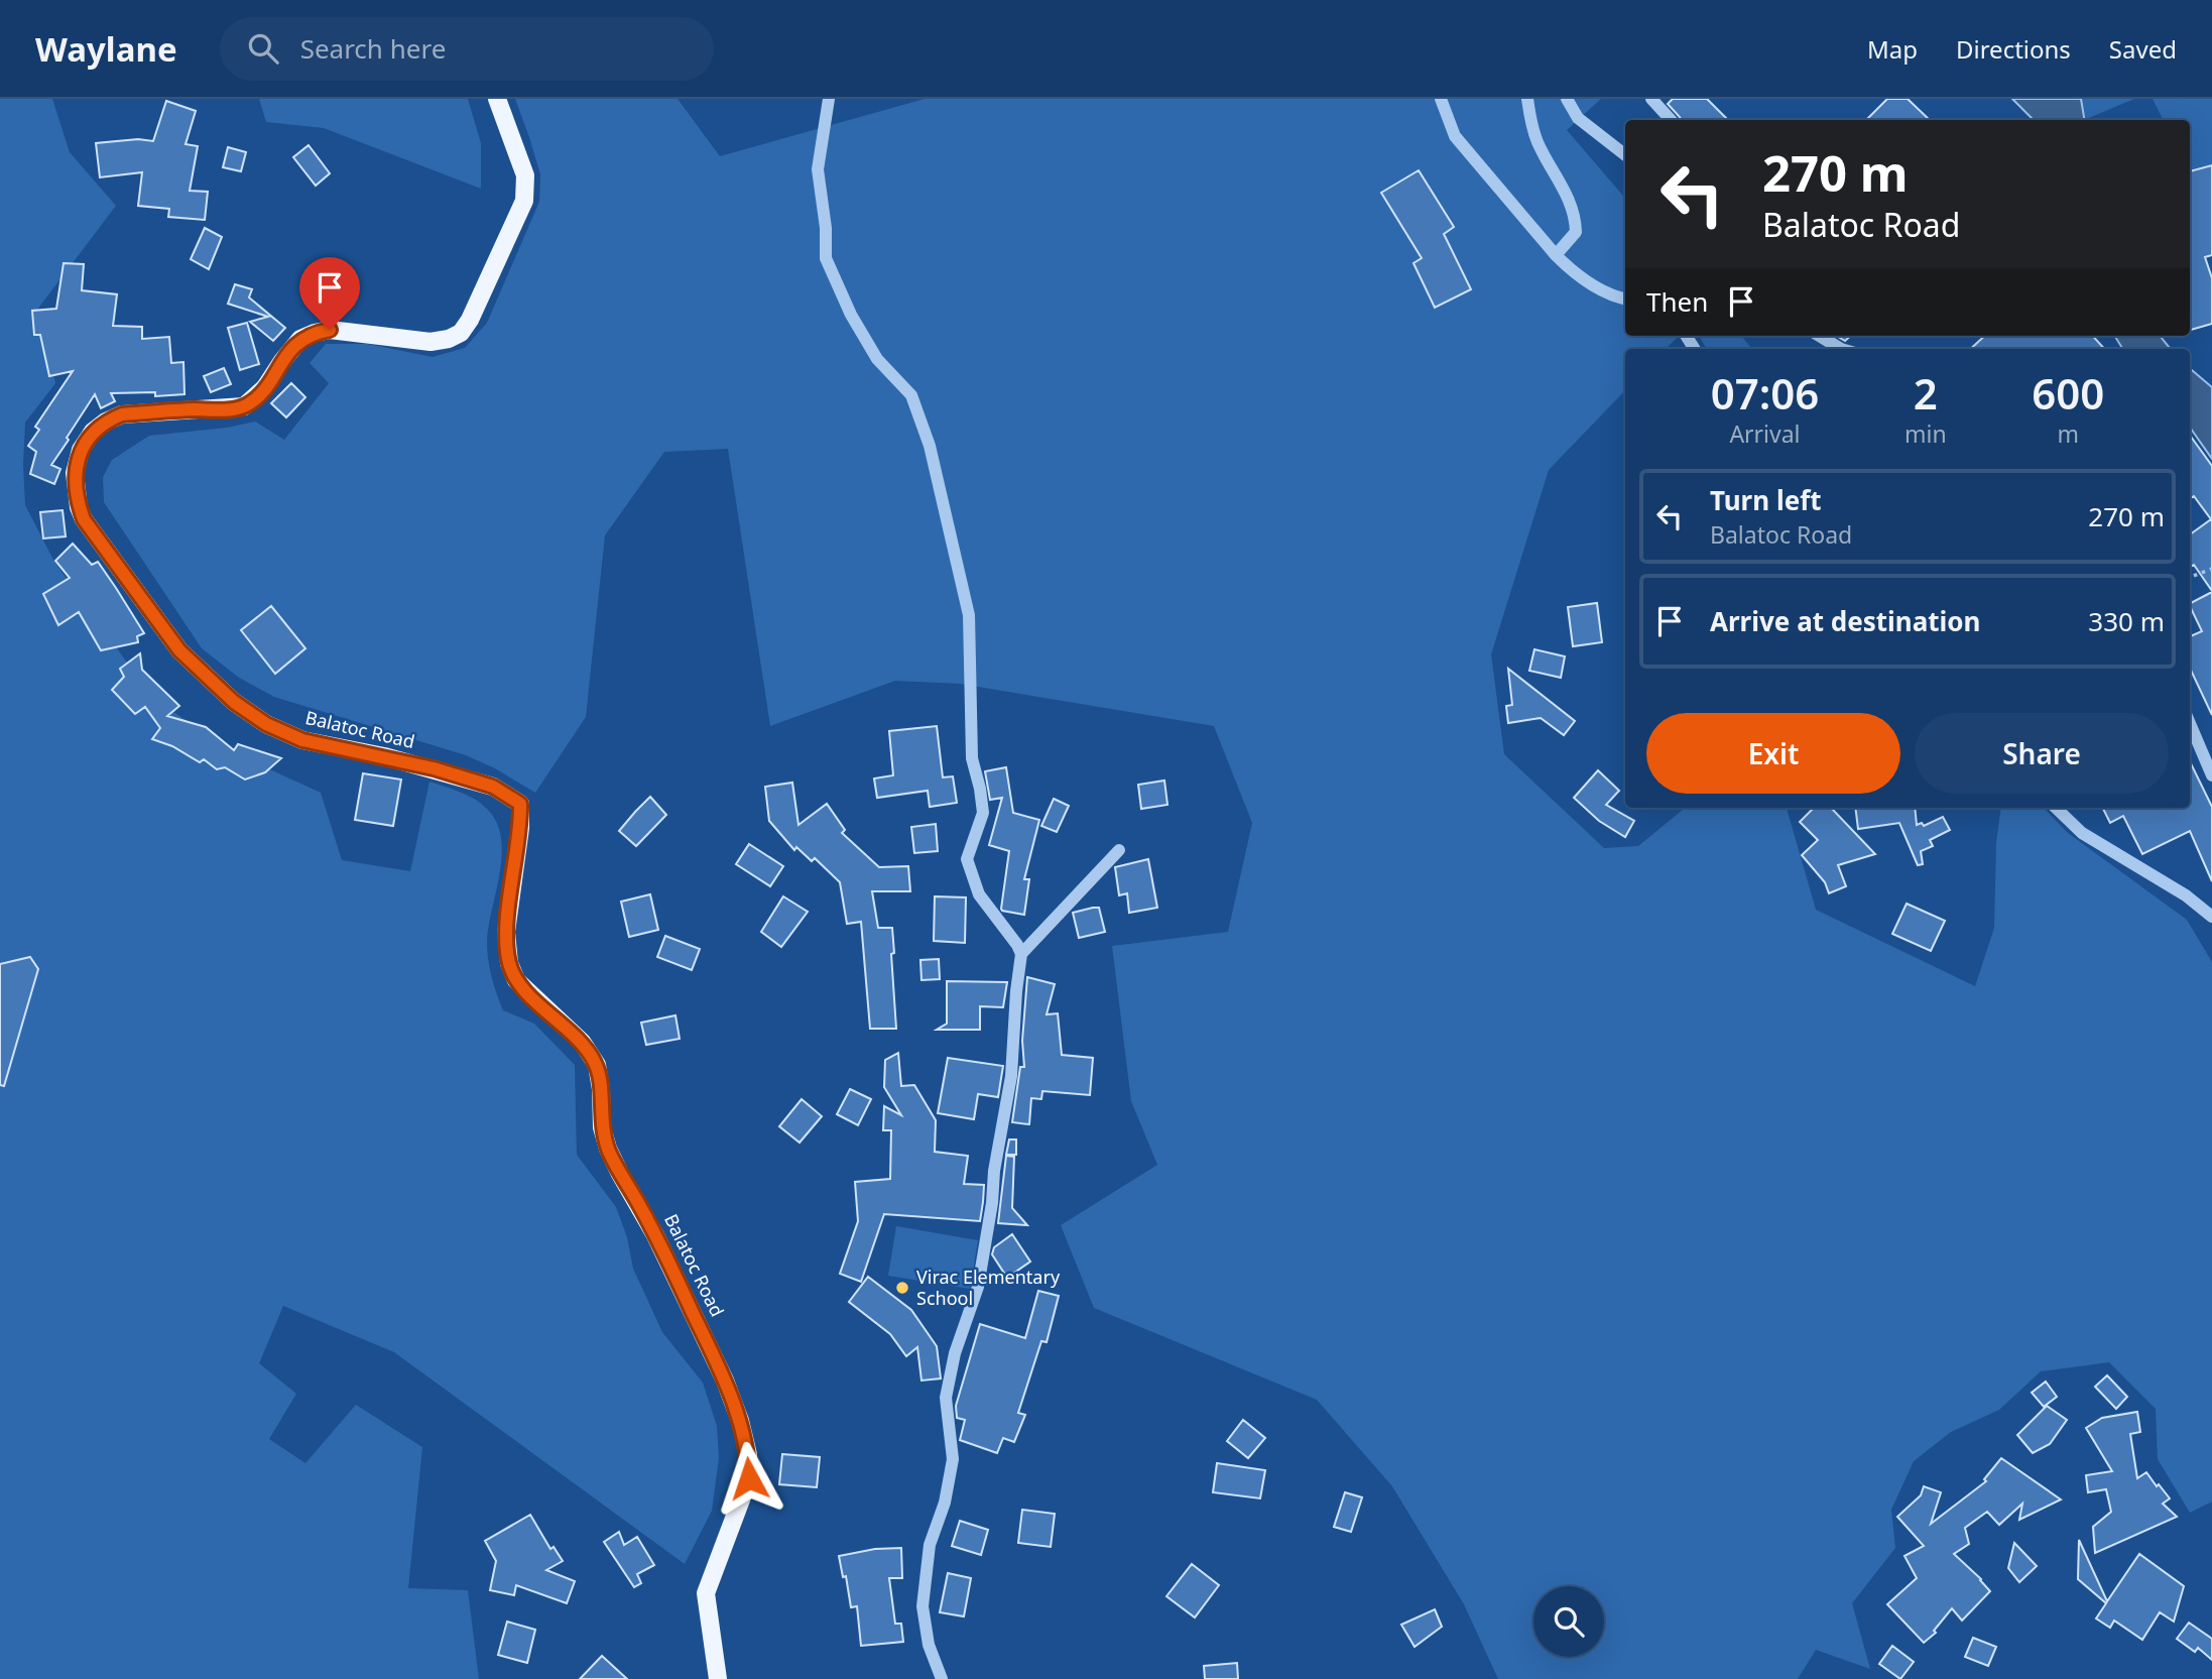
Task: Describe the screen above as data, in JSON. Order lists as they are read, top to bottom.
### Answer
{
  "streets": {
    "main road": ["Balatoc Road"]
  },
  "places": ["Virac Elementary School"],
  "page": {
    "header": "Waylane",
    "search": "Search here",
    "nav": ["Map", "Directions", "Saved"],
    "turn": ["270 m", "Balatoc Road"],
    "then": "Then",
    "eta": [
      "07:06",
      "Arrival",
      "2",
      "min",
      "600",
      "m"
    ],
    "list": [
      {
        "name": "Turn left",
        "note": "Balatoc Road",
        "value": "270 m"
      },
      {
        "name": "Arrive at destination",
        "value": "330 m"
      }
    ],
    "buttons": ["Exit", "Share"]
  }
}
